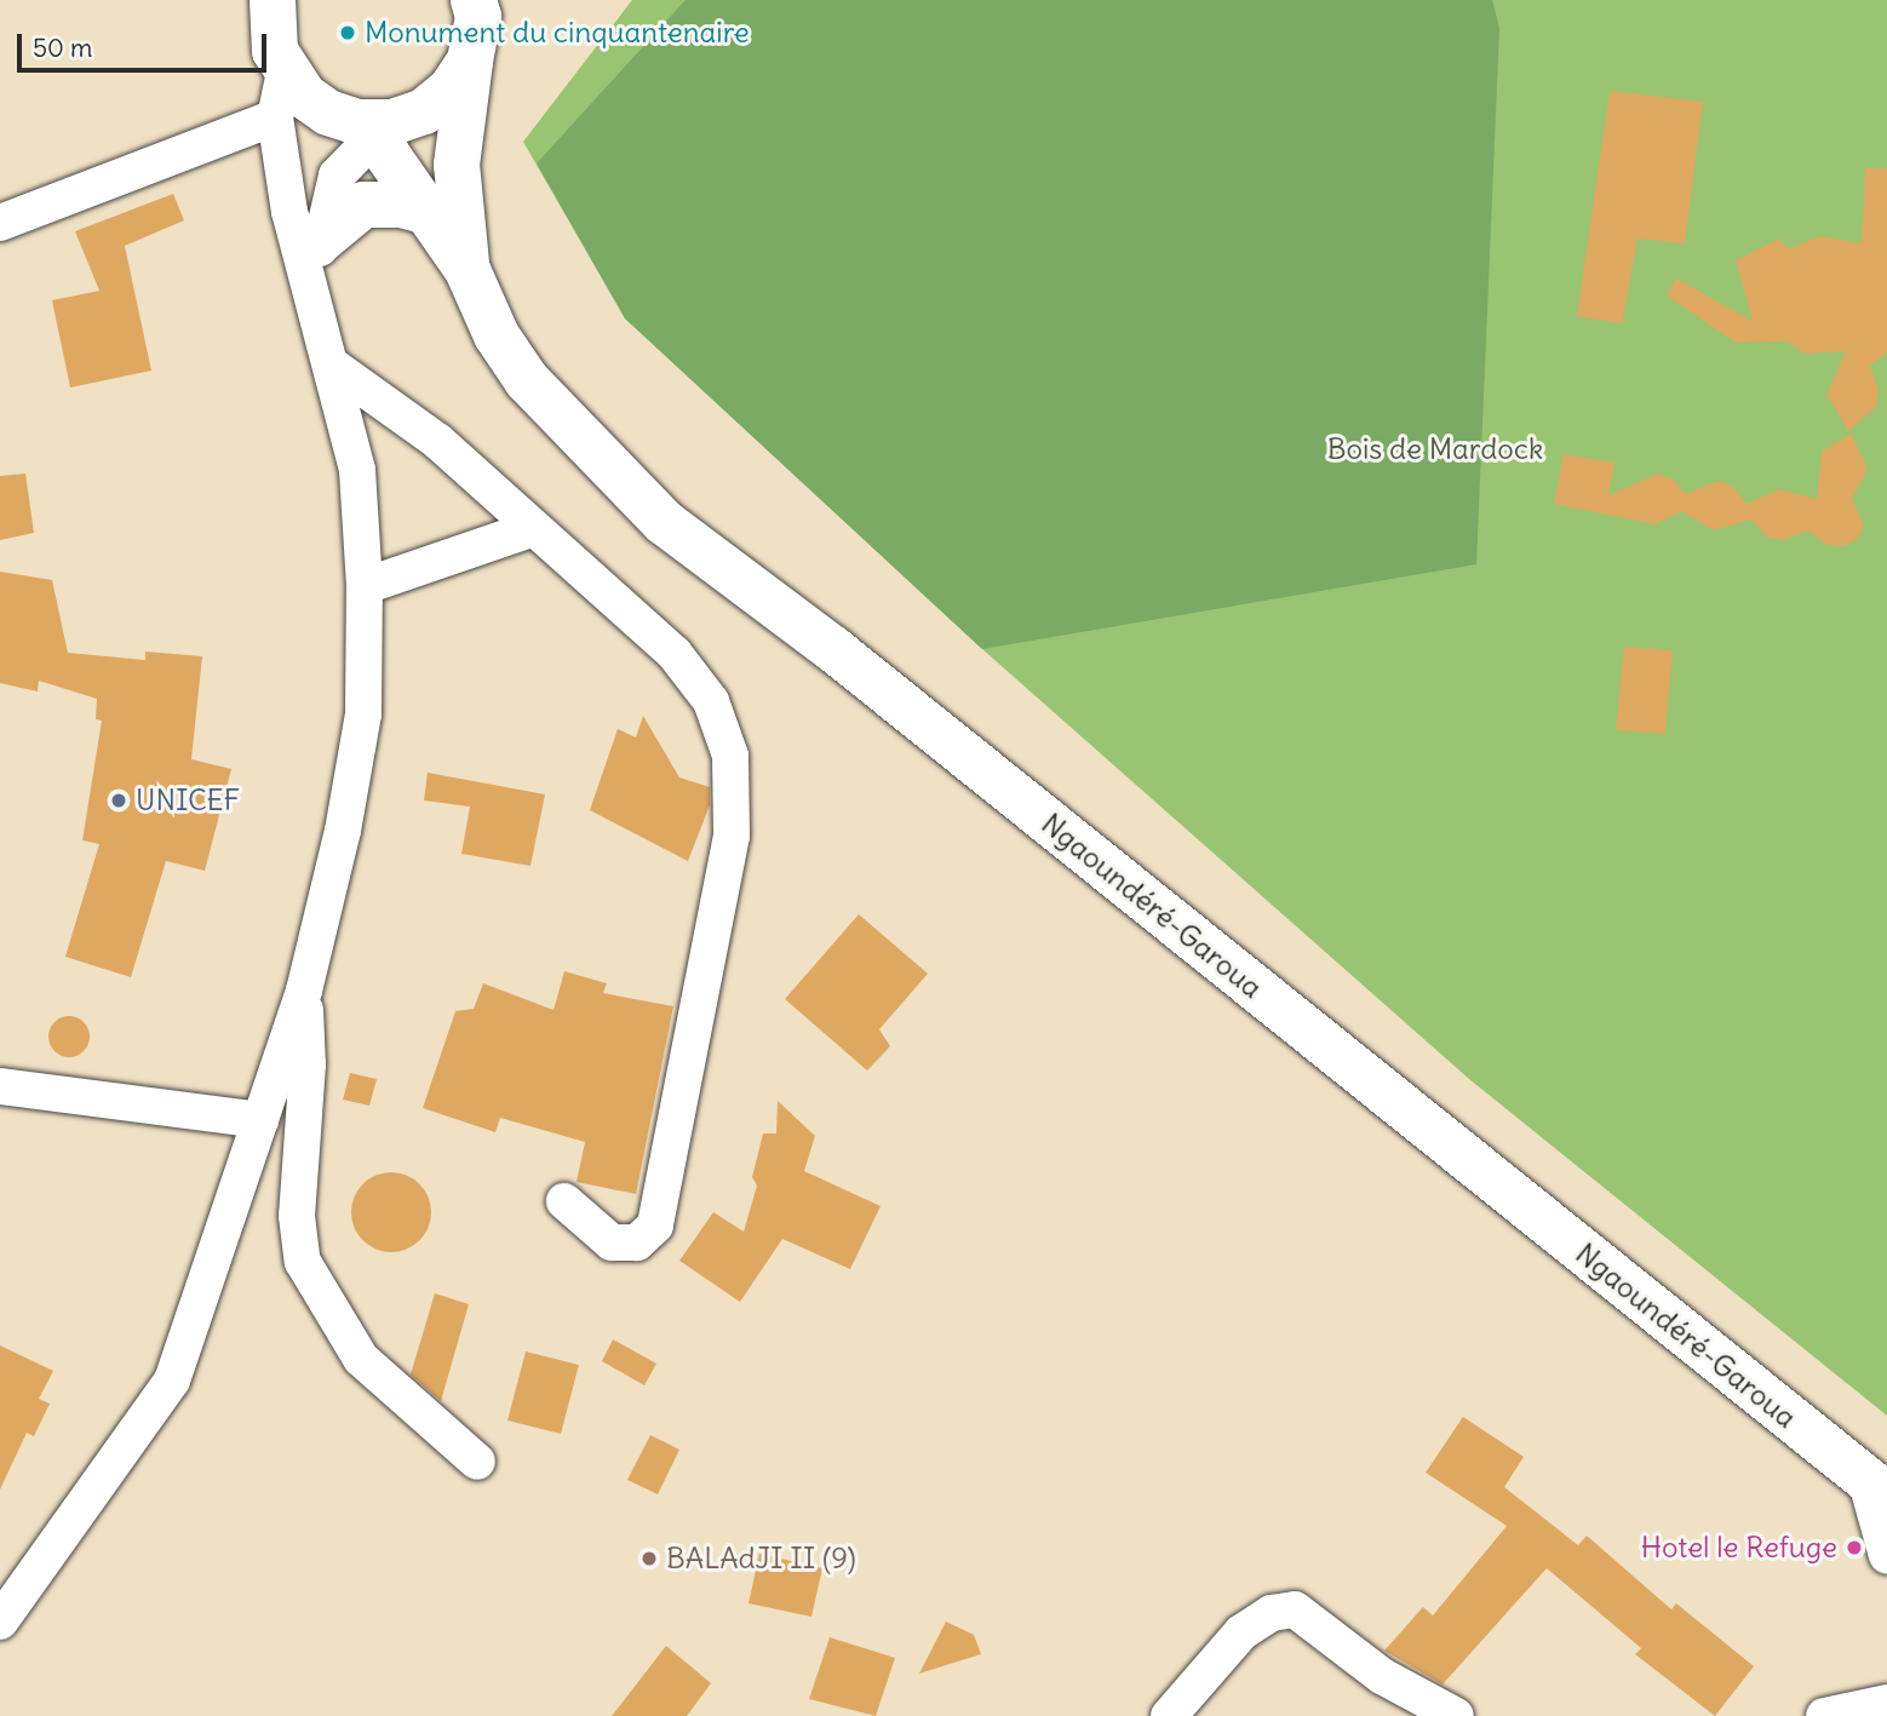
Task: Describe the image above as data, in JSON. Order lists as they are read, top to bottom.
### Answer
{
  "streets": {
    "highway": ["Ngaoundéré-Garoua"]
  },
  "parks": ["Bois de Mardock"],
  "places": [
    "Monument du cinquantenaire",
    "UNICEF",
    "Hotel le Refuge",
    "BALAdJI II (9)"
  ],
  "scale_bar": "50 m"
}
